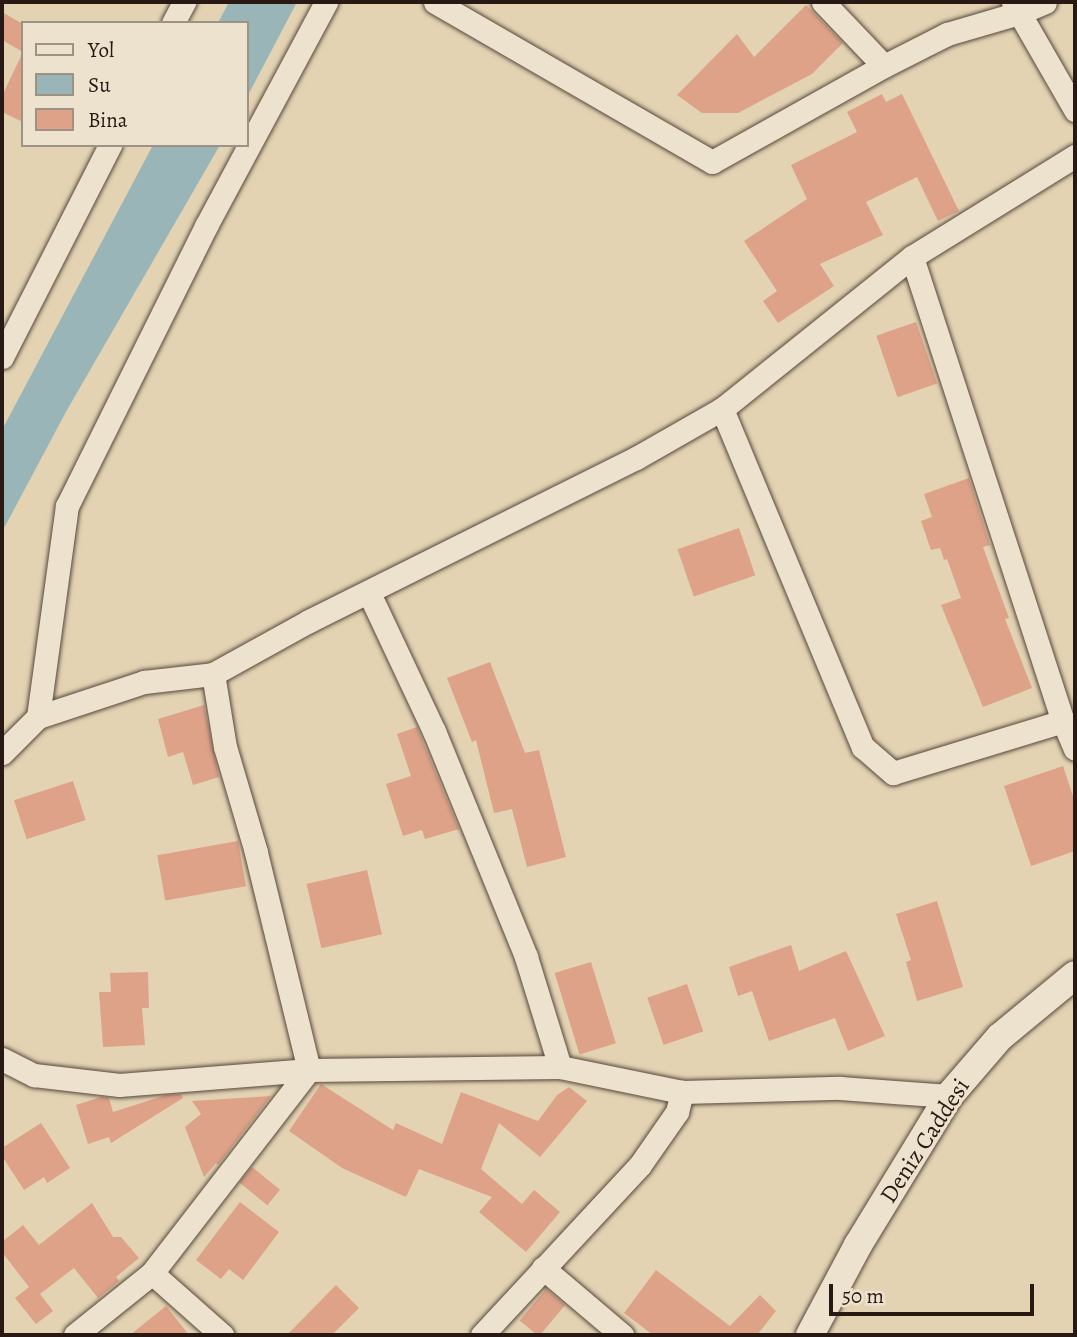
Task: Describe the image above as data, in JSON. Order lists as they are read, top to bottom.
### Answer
{
  "streets": {
    "street": ["Deniz Caddesi"]
  },
  "legend": ["Yol", "Su", "Bina"],
  "scale_bar": "50 m"
}
